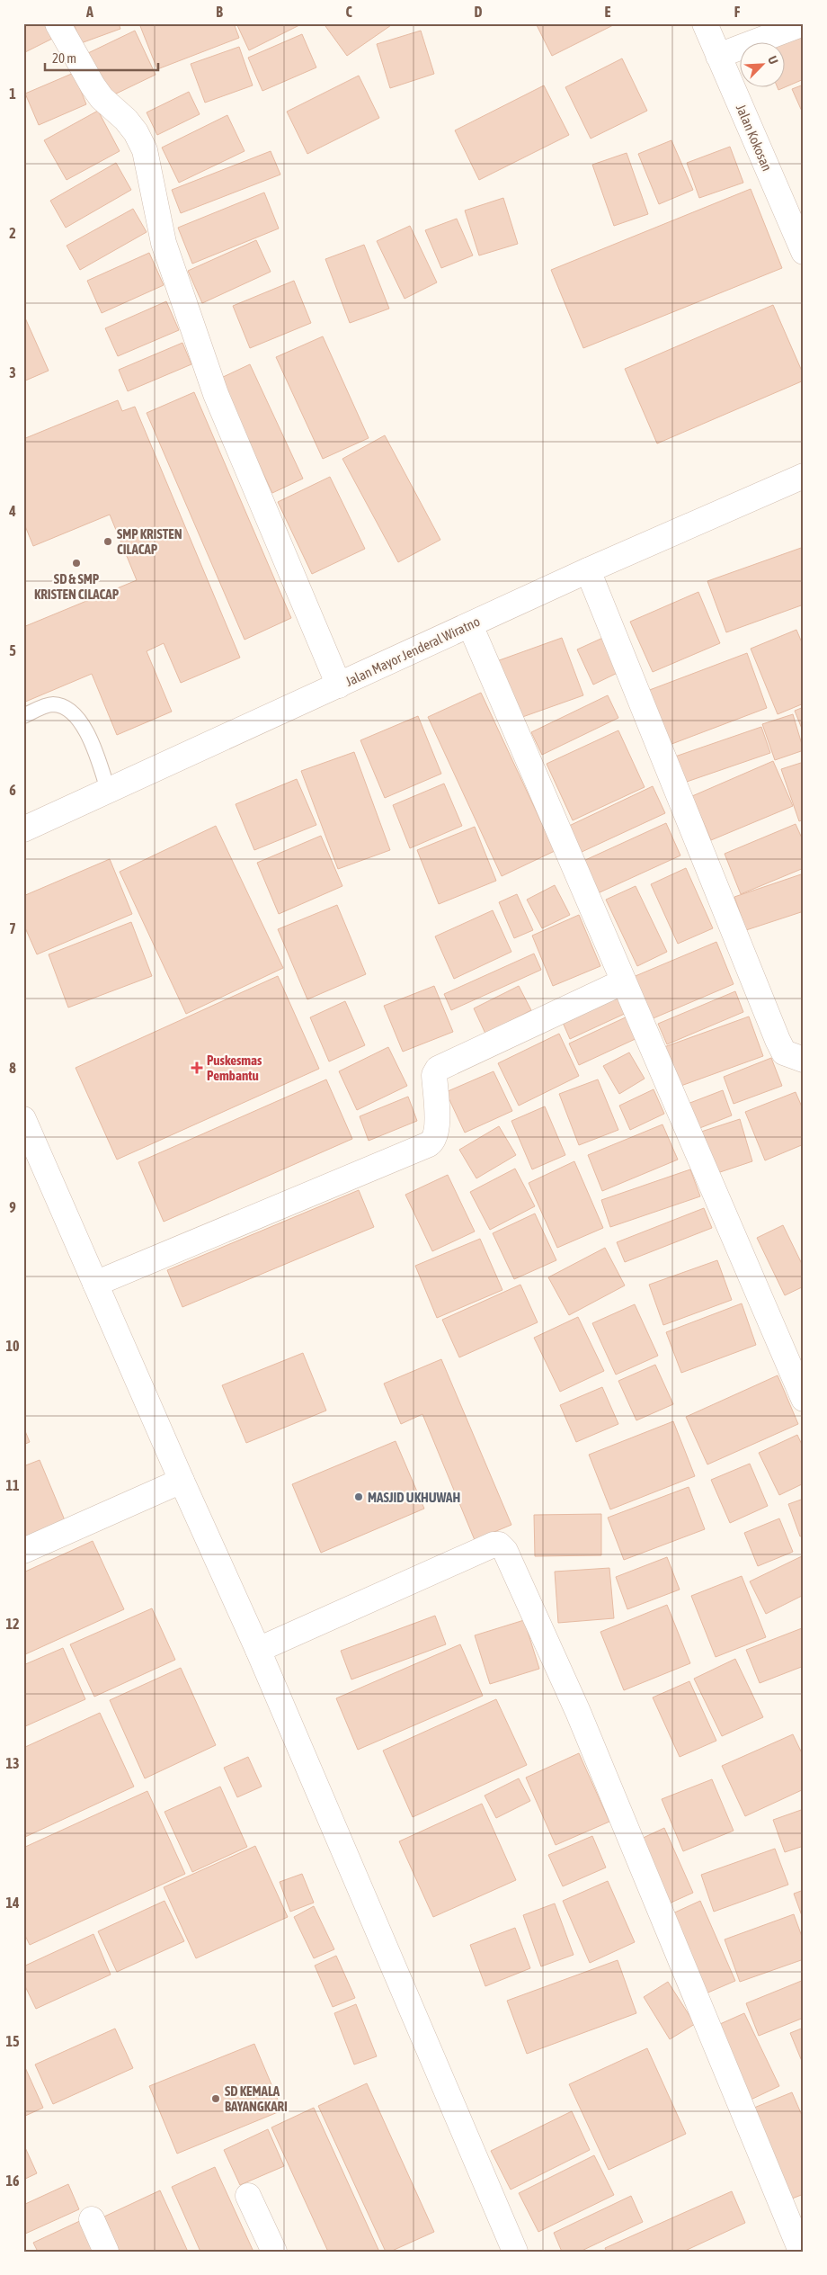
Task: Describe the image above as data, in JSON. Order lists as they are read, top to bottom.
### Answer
{
  "streets": {
    "street": ["Jalan Kokosan", "Jalan Mayor Jenderal Wiratno"]
  },
  "places": {
    "other": [
      "SMP KRISTEN CILACAP",
      "SD & SMP KRISTEN CILACAP",
      "MASJID UKHUWAH",
      "SD KEMALA BAYANGKARI"
    ],
    "health": ["Puskesmas Pembantu"]
  },
  "scale_bar": "20 m",
  "north": "top right",
  "grid": {
    "columns": [
      "A",
      "B",
      "C",
      "D",
      "E",
      "F"
    ],
    "rows": [
      "1",
      "2",
      "3",
      "4",
      "5",
      "6",
      "7",
      "8",
      "9",
      "10",
      "11",
      "12",
      "13",
      "14",
      "15",
      "16"
    ]
  }
}
